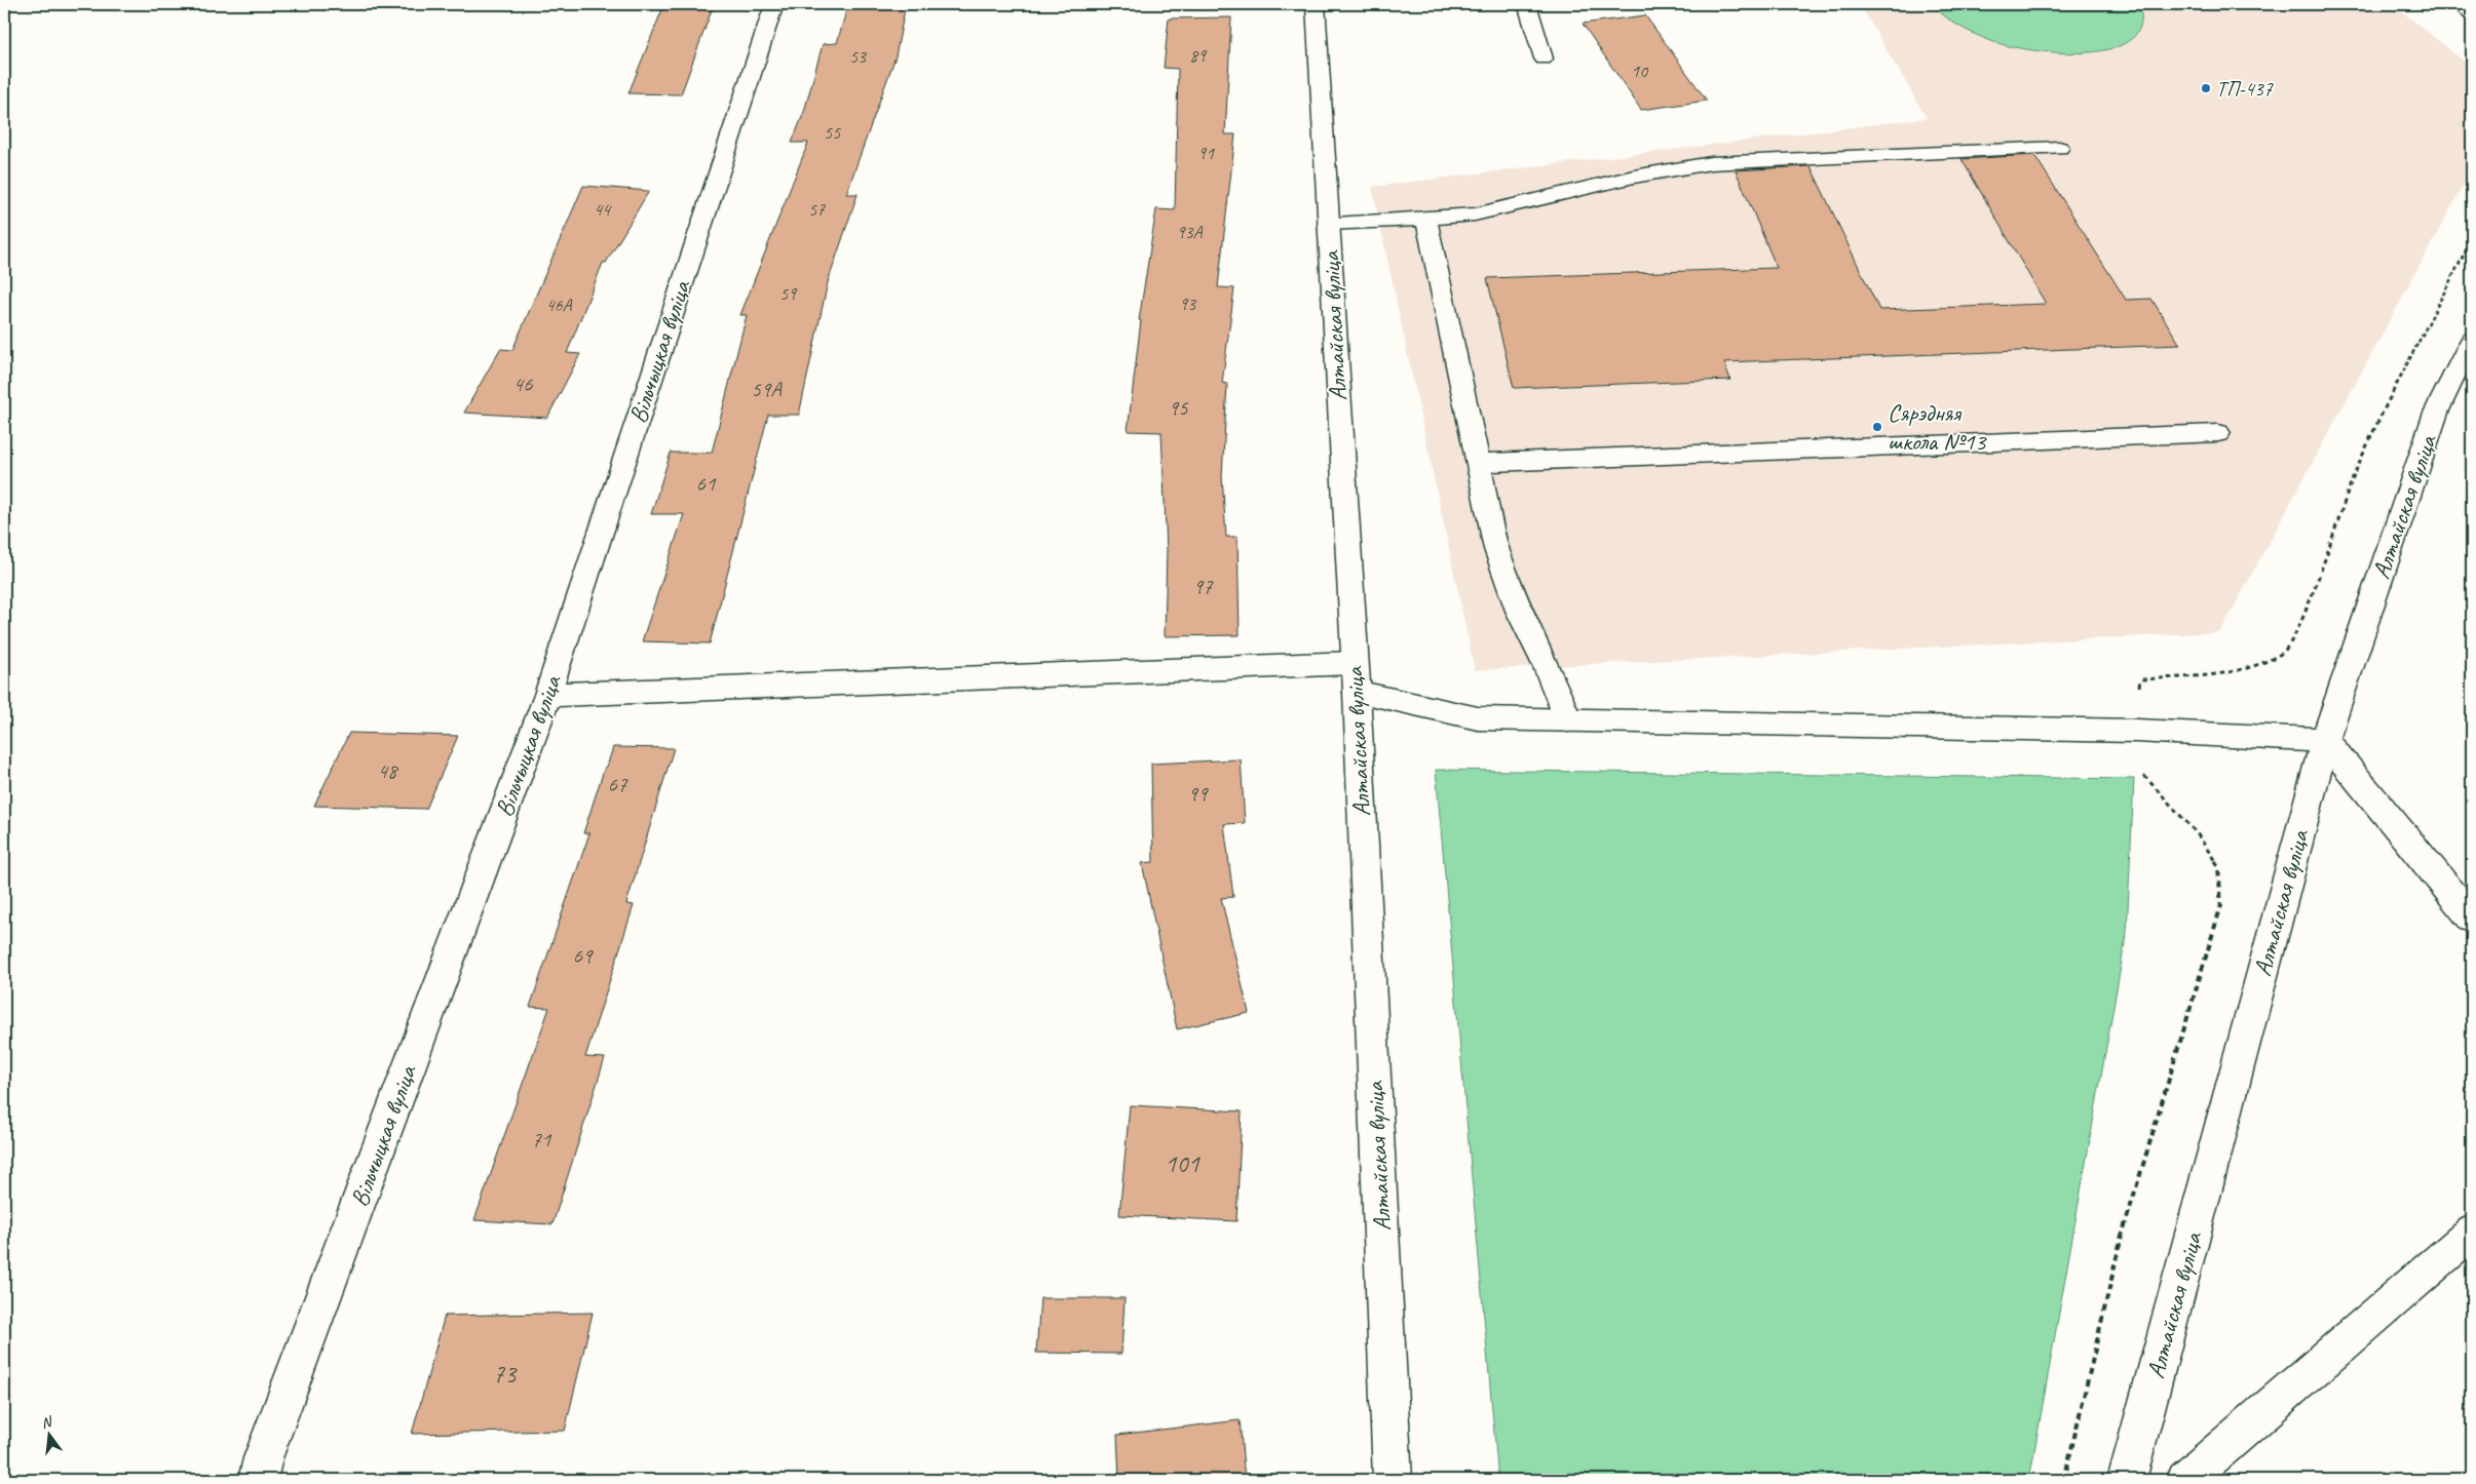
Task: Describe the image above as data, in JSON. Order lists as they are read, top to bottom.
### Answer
{
  "streets": {
    "main road": ["Алтайская вуліца", "Вільчыцкая вуліца"]
  },
  "places": ["ТП-437", "Сярэдняя школа №13"],
  "house_numbers": [
    "89",
    "53",
    "10",
    "55",
    "91",
    "44",
    "57",
    "93А",
    "59",
    "93",
    "46А",
    "46",
    "59А",
    "95",
    "61",
    "97",
    "48",
    "67",
    "99",
    "69",
    "71",
    "101",
    "73"
  ],
  "north": "top"
}
